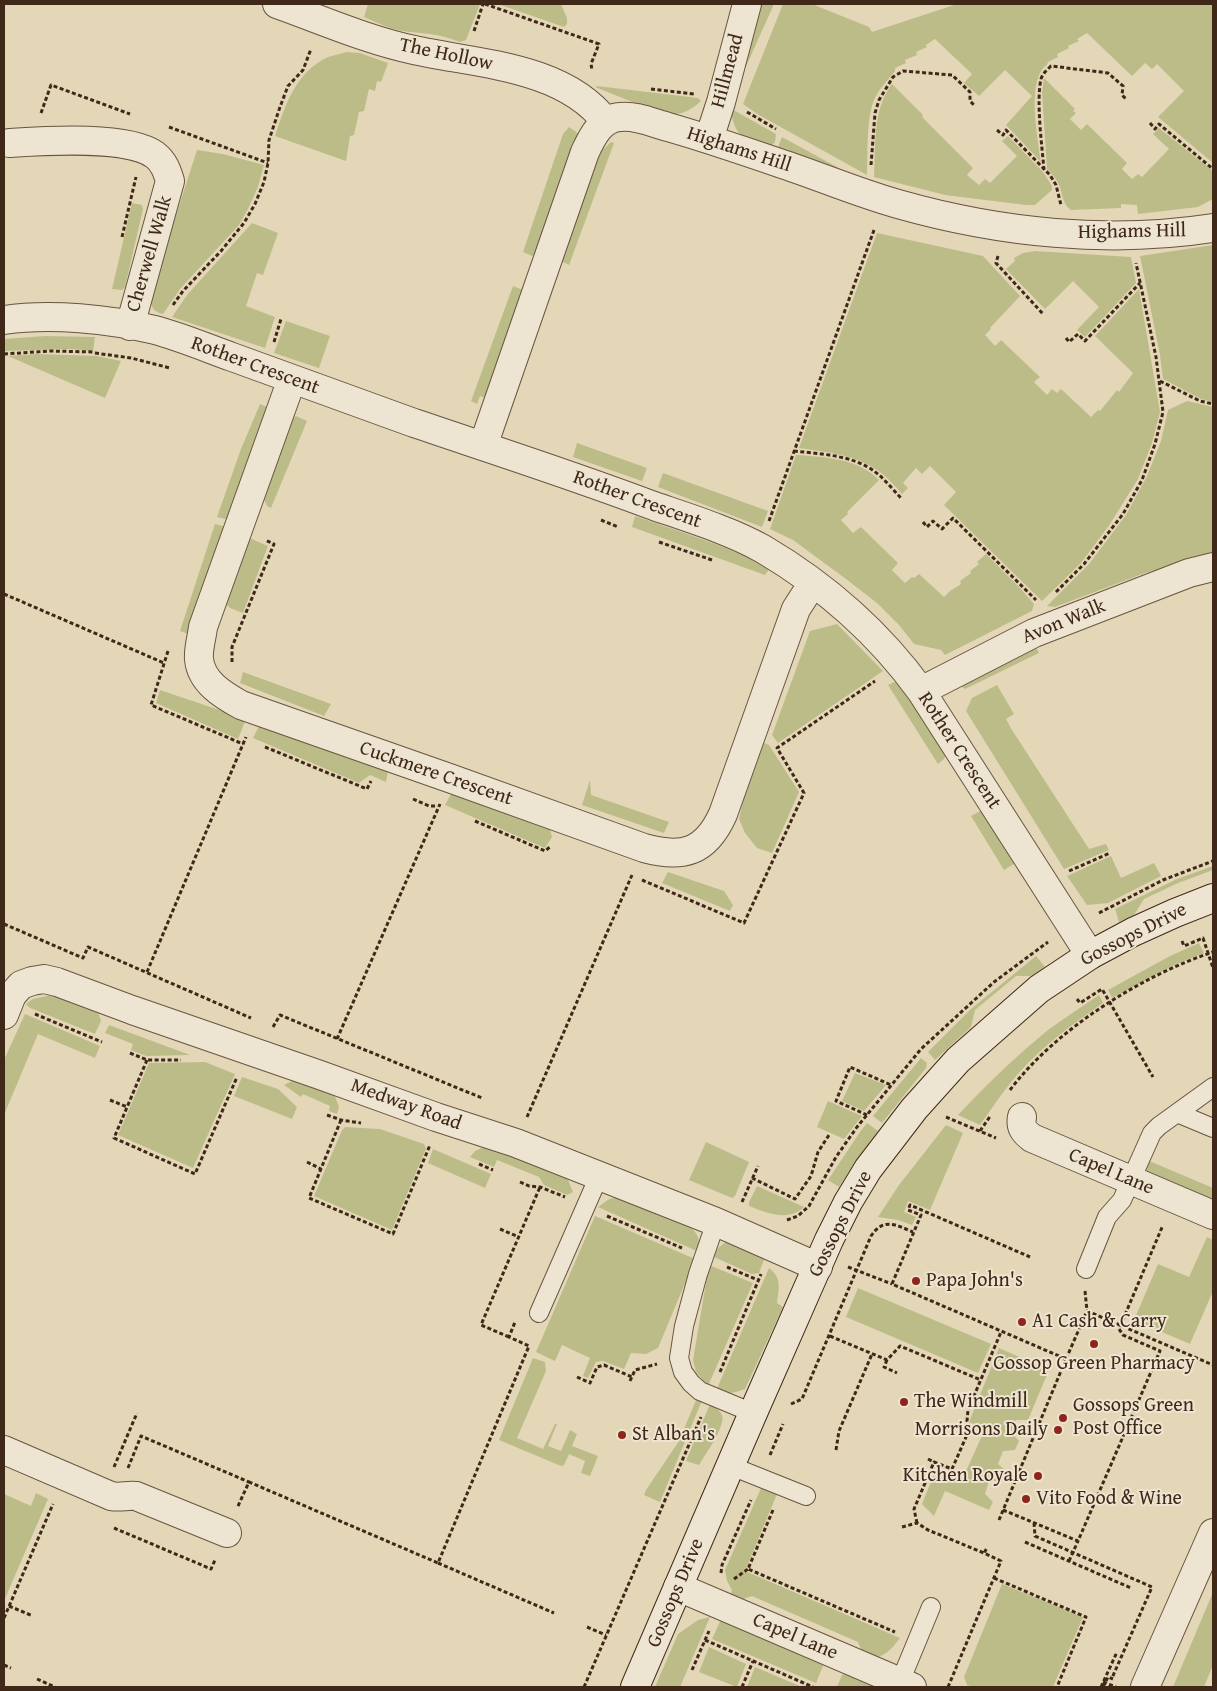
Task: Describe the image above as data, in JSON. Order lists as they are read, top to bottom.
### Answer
{
  "streets": {
    "street": [
      "The Hollow",
      "Hillmead",
      "Highams Hill",
      "Cherwell Walk",
      "Rother Crescent",
      "Avon Walk",
      "Cuckmere Crescent",
      "Gossops Drive",
      "Medway Road",
      "Capel Lane"
    ]
  },
  "crossings": [
    ["The Hollow", "Highams Hill"],
    ["Hillmead", "Highams Hill"],
    ["Cherwell Walk", "Rother Crescent"],
    ["Rother Crescent", "Avon Walk"],
    ["Rother Crescent", "Cuckmere Crescent"],
    ["Rother Crescent", "Gossops Drive"],
    ["Gossops Drive", "Medway Road"],
    ["Gossops Drive", "Capel Lane"]
  ],
  "places": [
    "Papa John's",
    "A1 Cash & Carry",
    "Gossop Green Pharmacy",
    "The Windmill",
    "Gossops Green Post Office",
    "Morrisons Daily",
    "St Alban's",
    "Kitchen Royale",
    "Vito Food & Wine"
  ]
}
